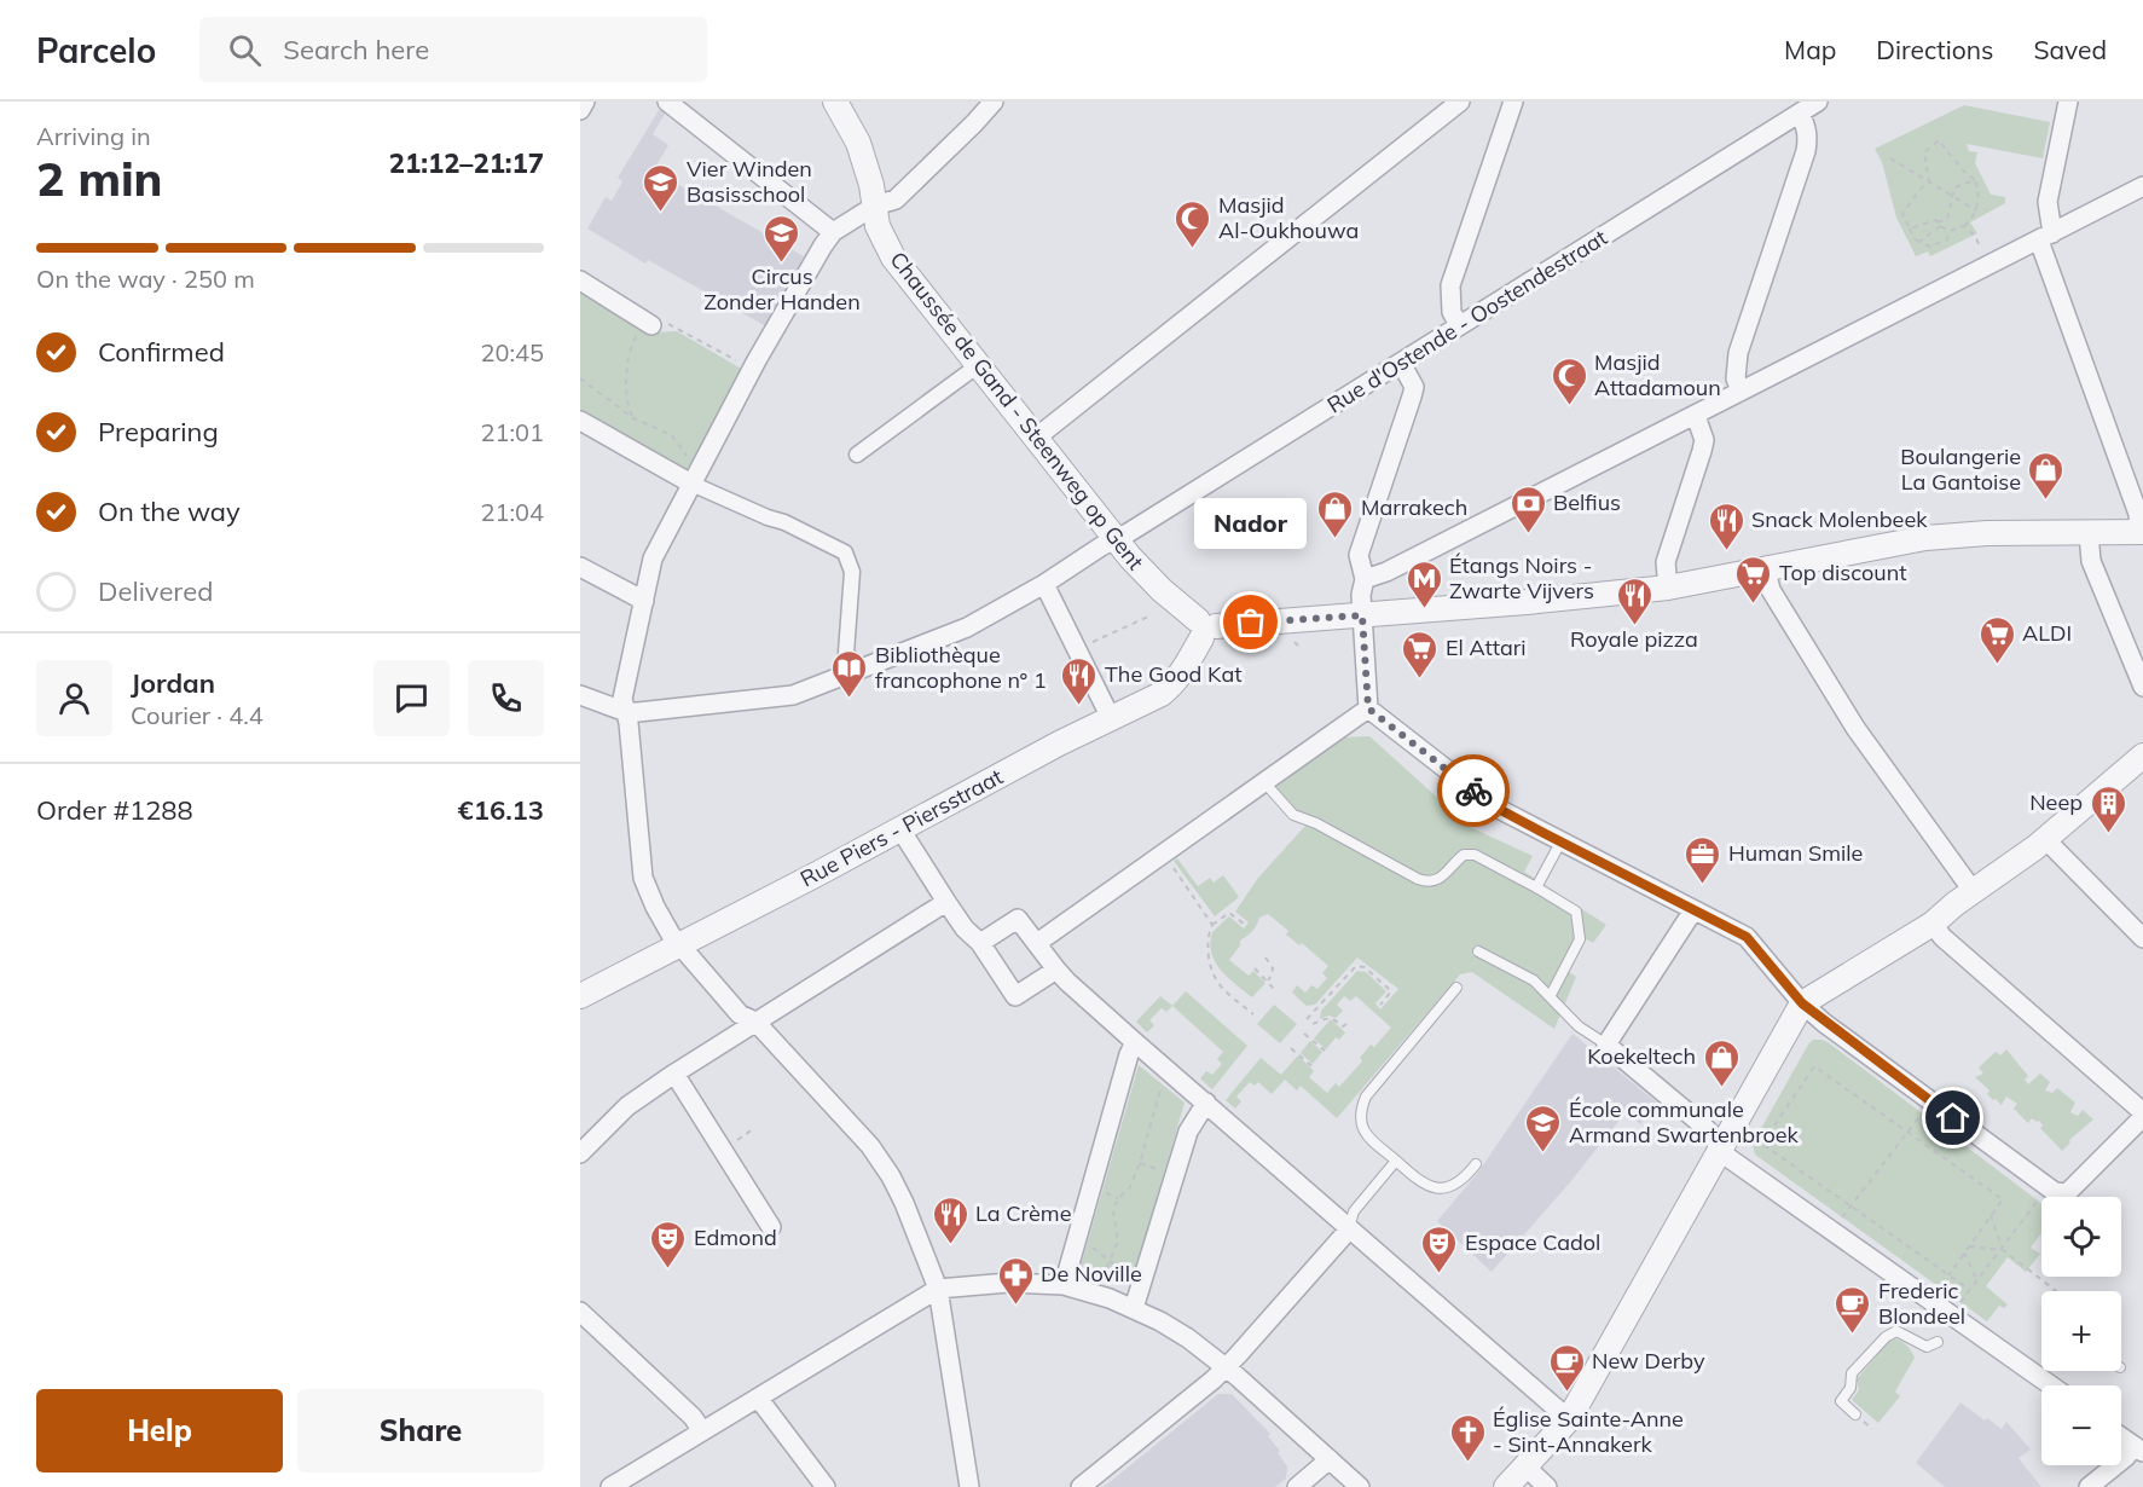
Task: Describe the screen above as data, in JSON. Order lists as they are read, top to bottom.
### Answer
{
  "streets": {
    "street": ["Rue d'Ostende - Oostendestraat", "Chaussée de Gand - Steenweg op Gent", "Rue Piers - Piersstraat"]
  },
  "crossings": [
    ["Rue d'Ostende - Oostendestraat", "Chaussée de Gand - Steenweg op Gent"],
    ["Chaussée de Gand - Steenweg op Gent", "Rue Piers - Piersstraat"]
  ],
  "places": {
    "school or university": ["Vier Winden Basisschool", "Circus Zonder Handen", "École communale Armand Swartenbroek"],
    "mosque": ["Masjid Al-Oukhouwa", "Masjid Attadamoun"],
    "shop": ["Boulangerie La Gantoise", "Marrakech", "Koekeltech"],
    "bank": ["Belfius"],
    "restaurant": [
      "Snack Molenbeek",
      "Royale pizza",
      "The Good Kat",
      "La Crème"
    ],
    "supermarket": ["Top discount", "ALDI", "El Attari"],
    "metro station": ["Étangs Noirs - Zwarte Vijvers"],
    "other": ["Nador"],
    "library": ["Bibliothèque francophone n° 1"],
    "building": ["Neep"],
    "office": ["Human Smile"],
    "theatre": ["Edmond", "Espace Cadol"],
    "pharmacy": ["De Noville"],
    "cafe": ["Frederic Blondeel", "New Derby"],
    "church": ["Église Sainte-Anne - Sint-Annakerk"]
  },
  "page": {
    "header": "Parcelo",
    "search": "Search here",
    "nav": ["Map", "Directions", "Saved"],
    "heading": ["2 min", "Arriving in", "21:12–21:17"],
    "panel": [
      "Jordan",
      "Courier · 4.4",
      "Order #1288",
      "€16.13"
    ],
    "bar": "On the way · 250 m",
    "list": [
      ["Confirmed", "20:45"],
      ["Preparing", "21:01"],
      ["On the way", "21:04"],
      "Delivered"
    ],
    "bubble": "Nador",
    "map_buttons": ["+", "−"],
    "buttons": ["Help", "Share"]
  }
}
